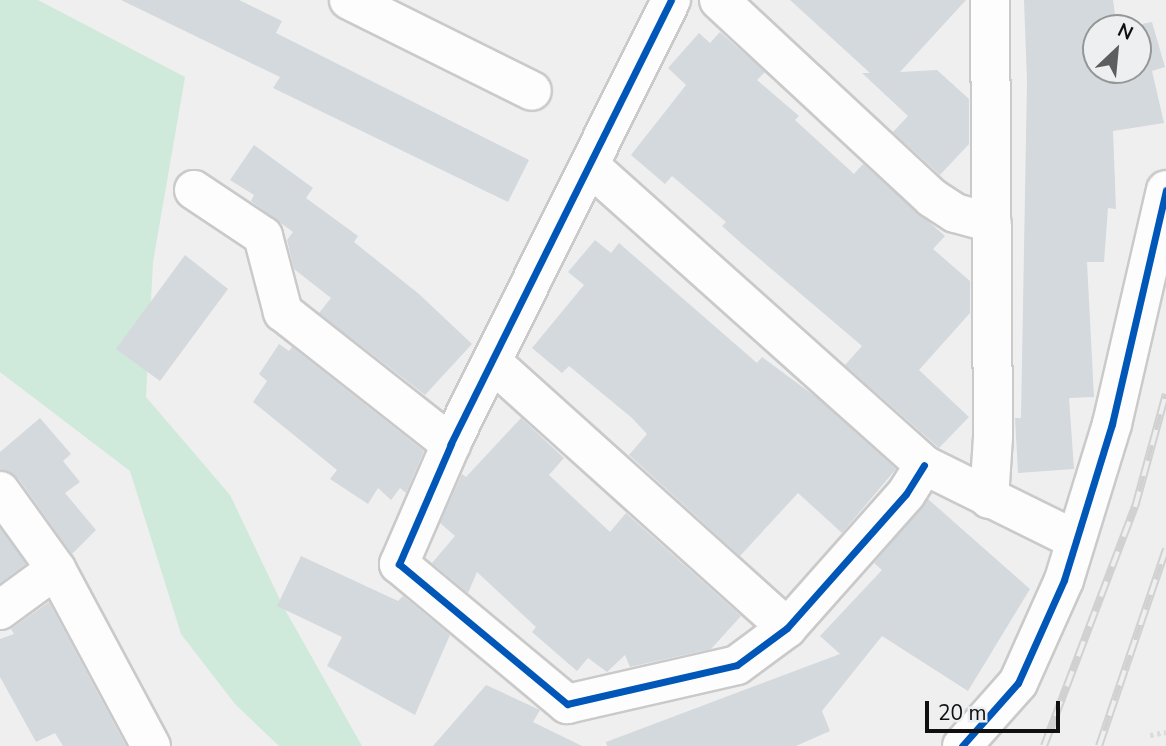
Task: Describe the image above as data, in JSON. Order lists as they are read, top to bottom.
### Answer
{
  "scale_bar": "20 m",
  "north": "top right"
}
